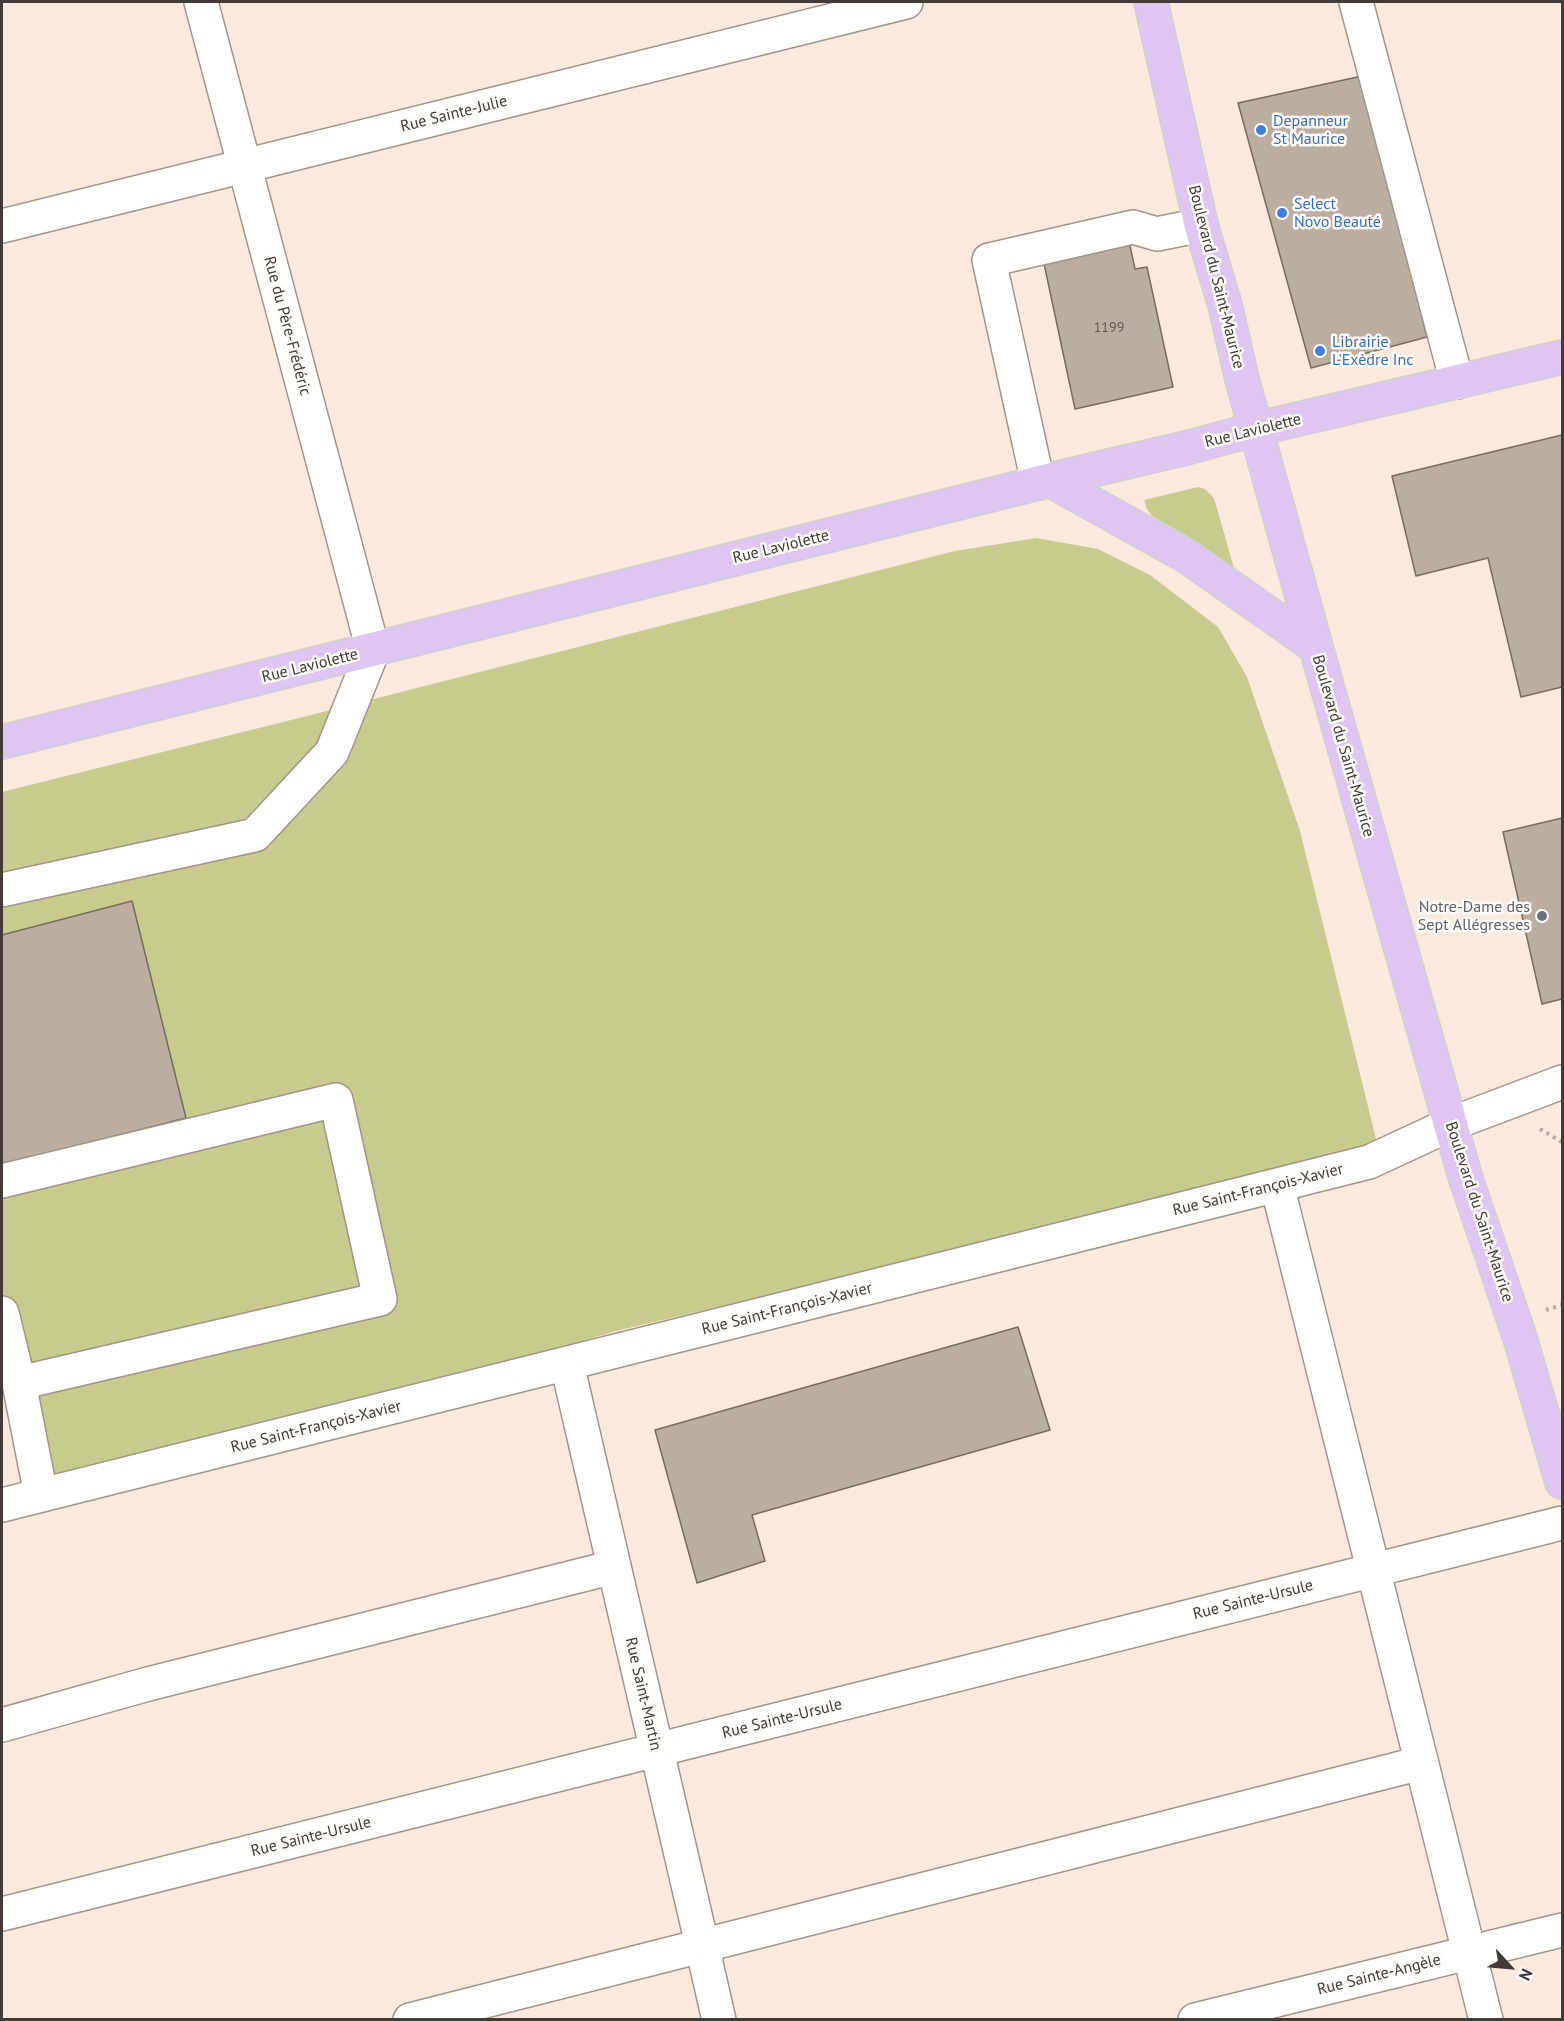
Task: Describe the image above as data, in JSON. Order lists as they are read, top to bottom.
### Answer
{
  "streets": {
    "main road": ["Boulevard du Saint-Maurice", "Rue Laviolette"],
    "street": [
      "Rue Sainte-Julie",
      "Rue du Père-Frédéric",
      "Rue Saint-François-Xavier",
      "Rue Sainte-Ursule",
      "Rue Saint-Martin",
      "Rue Sainte-Angèle"
    ]
  },
  "crossings": [
    ["Rue Sainte-Julie", "Rue du Père-Frédéric"],
    ["Boulevard du Saint-Maurice", "Rue Laviolette"],
    ["Boulevard du Saint-Maurice", "Rue Saint-François-Xavier"],
    ["Rue du Père-Frédéric", "Rue Laviolette"],
    ["Rue Saint-François-Xavier", "Rue Saint-Martin"],
    ["Rue Sainte-Ursule", "Rue Saint-Martin"]
  ],
  "places": [
    "Depanneur St Maurice",
    "Select Novo Beauté",
    "Librairie L'Exèdre Inc",
    "Notre-Dame des Sept Allégresses"
  ],
  "house_numbers": ["1199"],
  "north": "bottom right"
}
